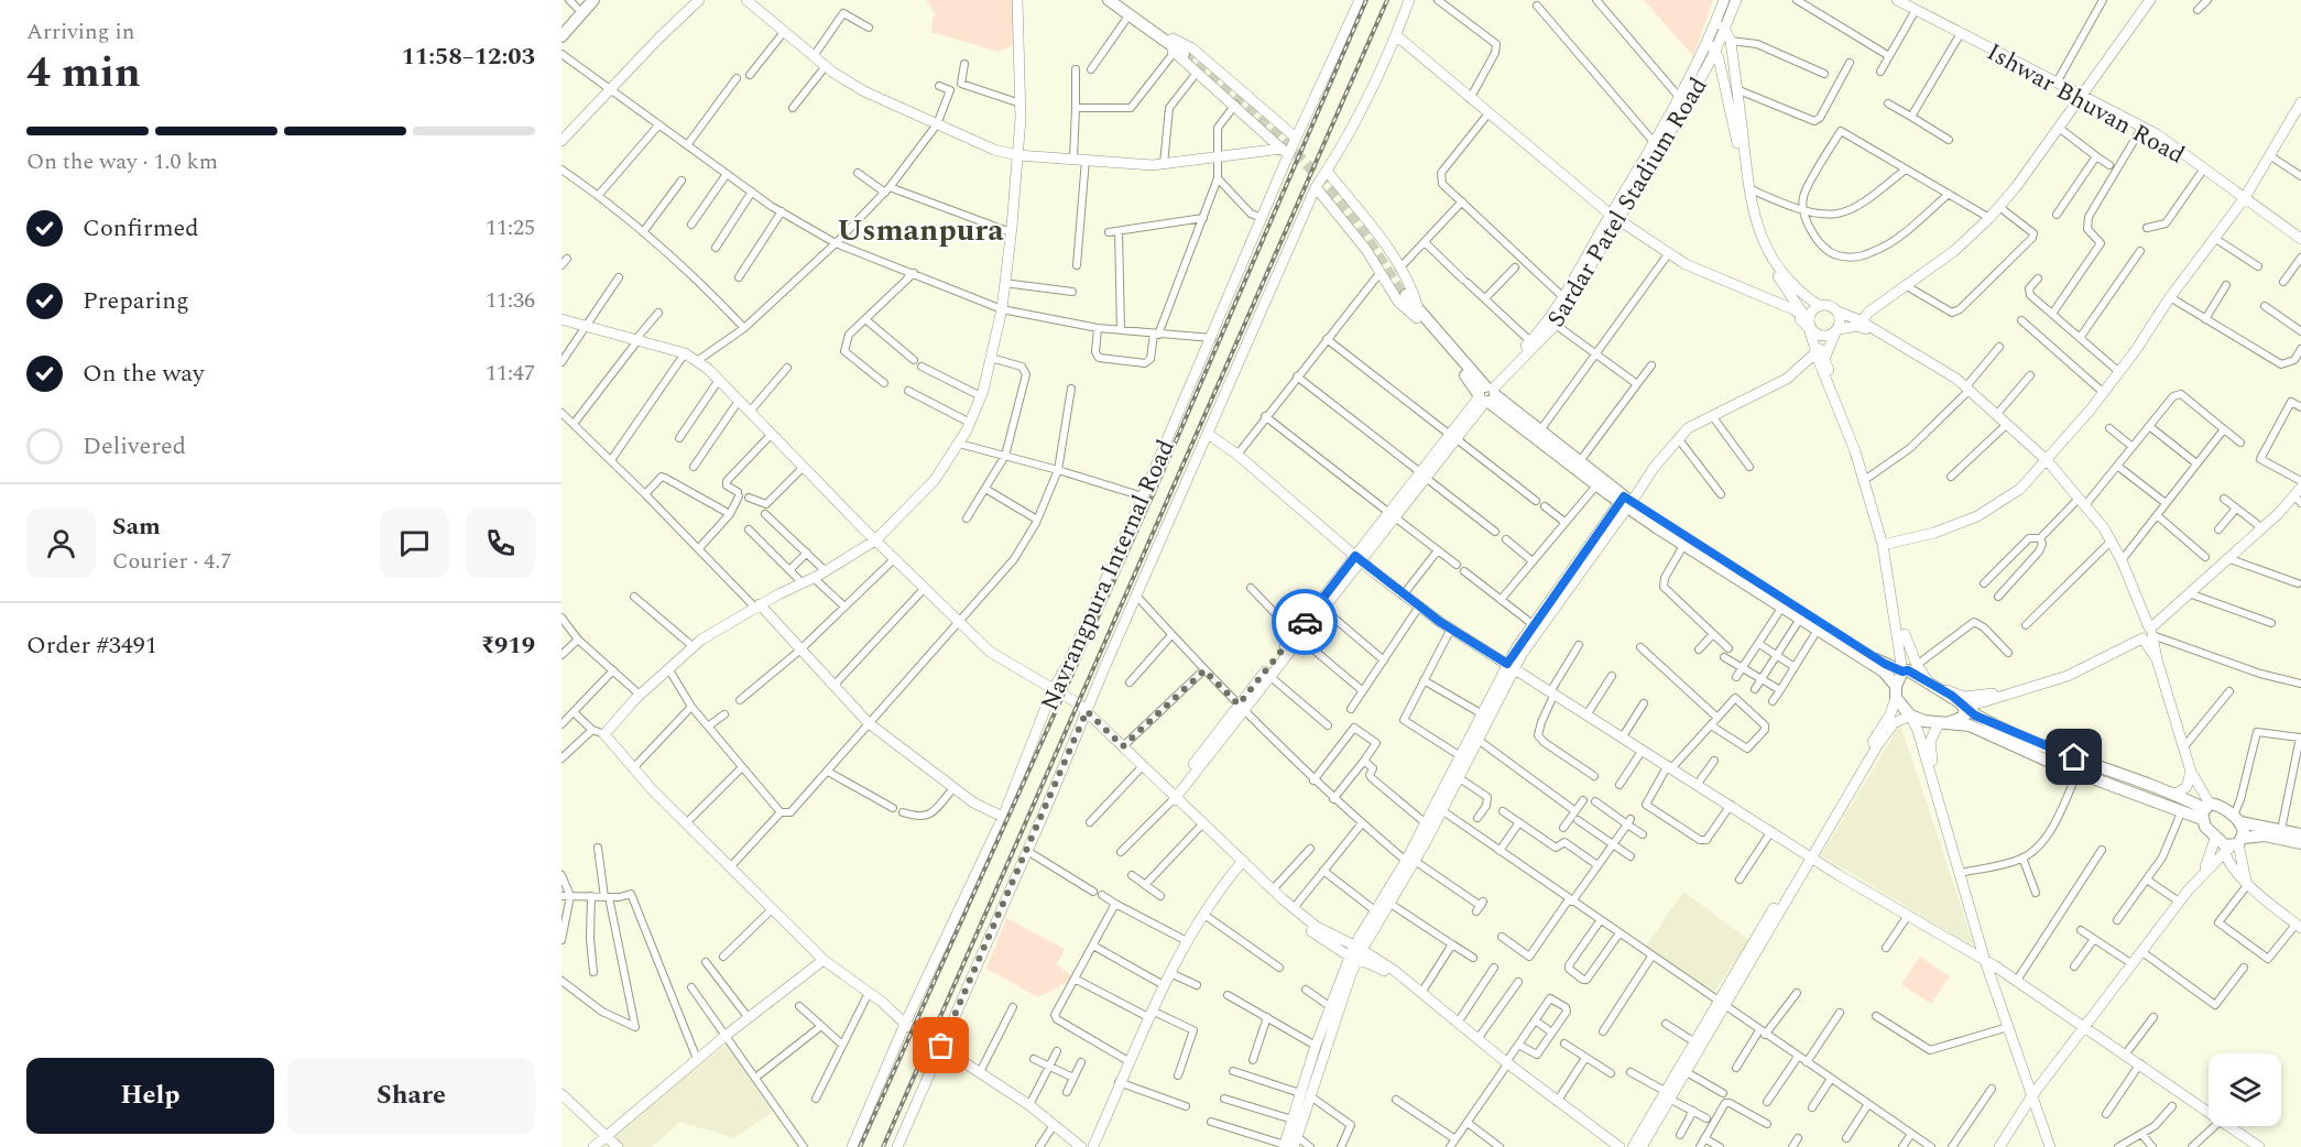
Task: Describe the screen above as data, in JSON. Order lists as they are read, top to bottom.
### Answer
{
  "streets": {
    "street": ["Ishwar Bhuvan Road", "Sardar Patel Stadium Road", "Navrangpura Internal Road"]
  },
  "districts": ["Usmanpura"],
  "page": {
    "heading": ["4 min", "Arriving in", "11:58–12:03"],
    "panel": [
      "Sam",
      "Courier · 4.7",
      "Order #3491",
      "₹919"
    ],
    "bar": "On the way · 1.0 km",
    "list": [
      ["Confirmed", "11:25"],
      ["Preparing", "11:36"],
      ["On the way", "11:47"],
      "Delivered"
    ],
    "buttons": ["Help", "Share"]
  }
}
